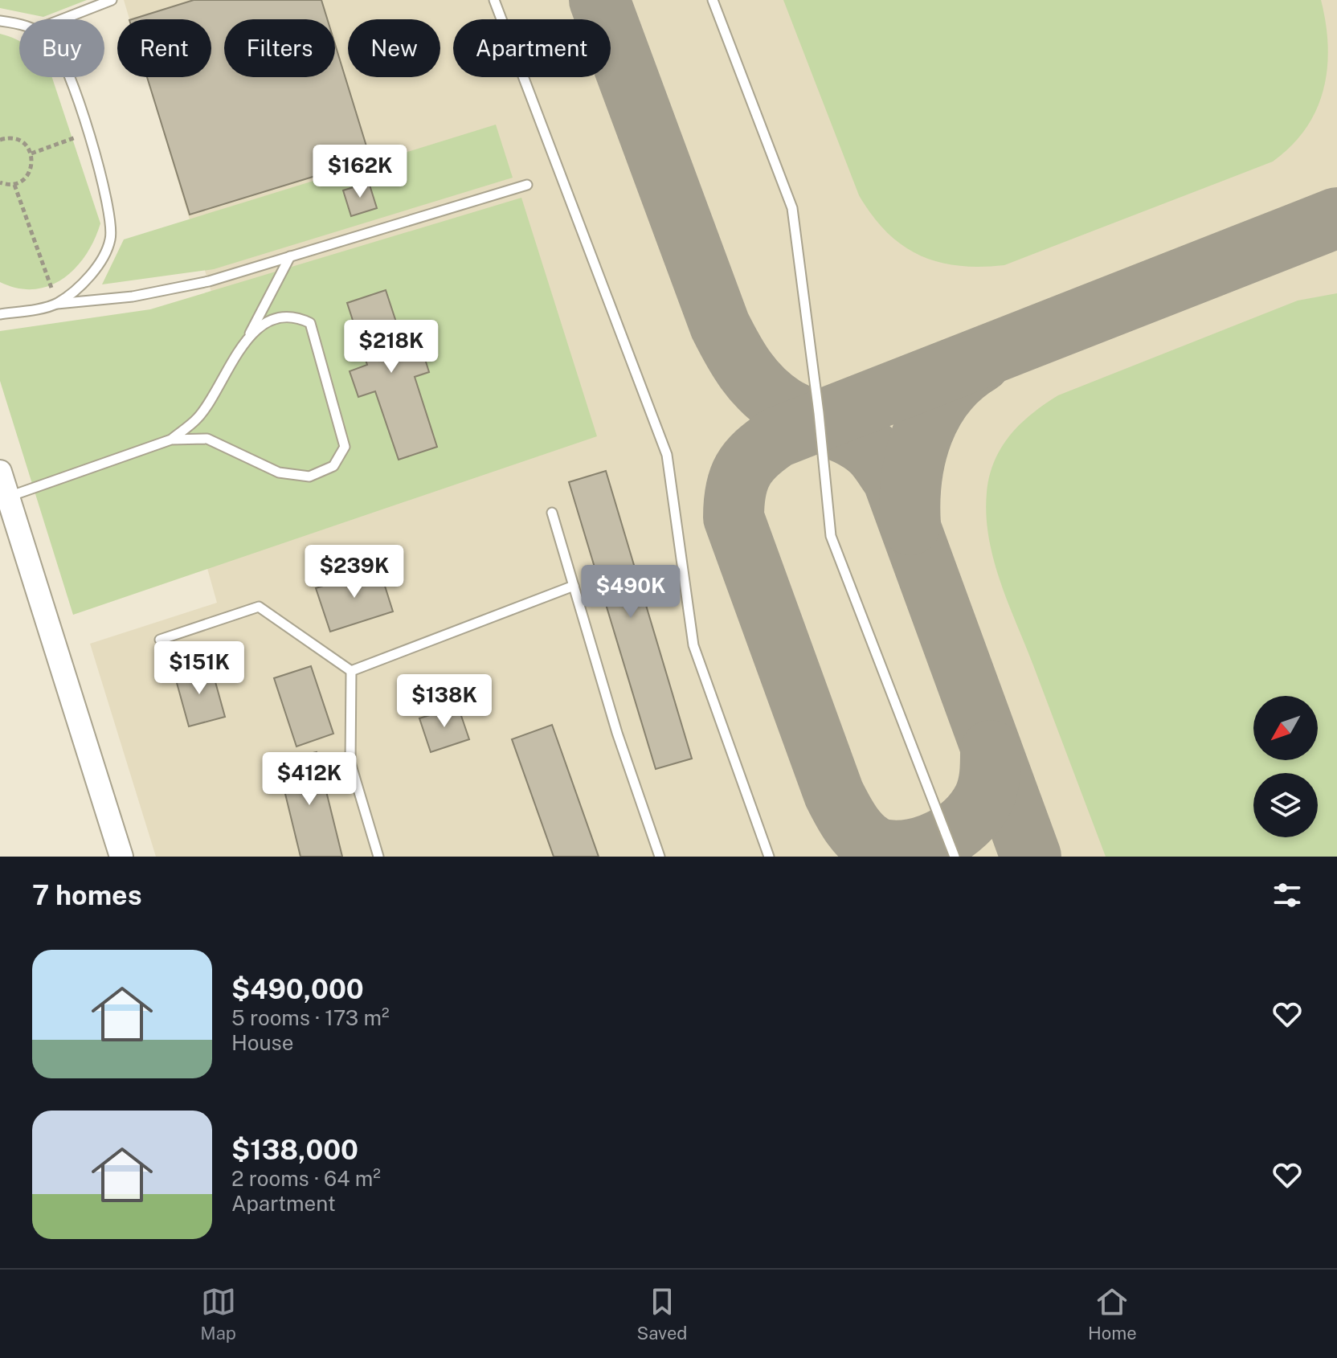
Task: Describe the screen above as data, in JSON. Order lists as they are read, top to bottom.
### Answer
{
  "north": "bottom left",
  "page": {
    "chip": [
      "Buy",
      "Rent",
      "Filters",
      "New",
      "Apartment"
    ],
    "price": [
      "$162K",
      "$218K",
      "$239K",
      "$490K",
      "$151K",
      "$138K",
      "$412K"
    ],
    "heading": "7 homes",
    "list": [
      {
        "name": "$490,000",
        "note": "5 rooms · 173 m² · House"
      },
      {
        "name": "$138,000",
        "note": "2 rooms · 64 m² · Apartment"
      }
    ],
    "tabs": ["Map", "Saved", "Home"]
  }
}
